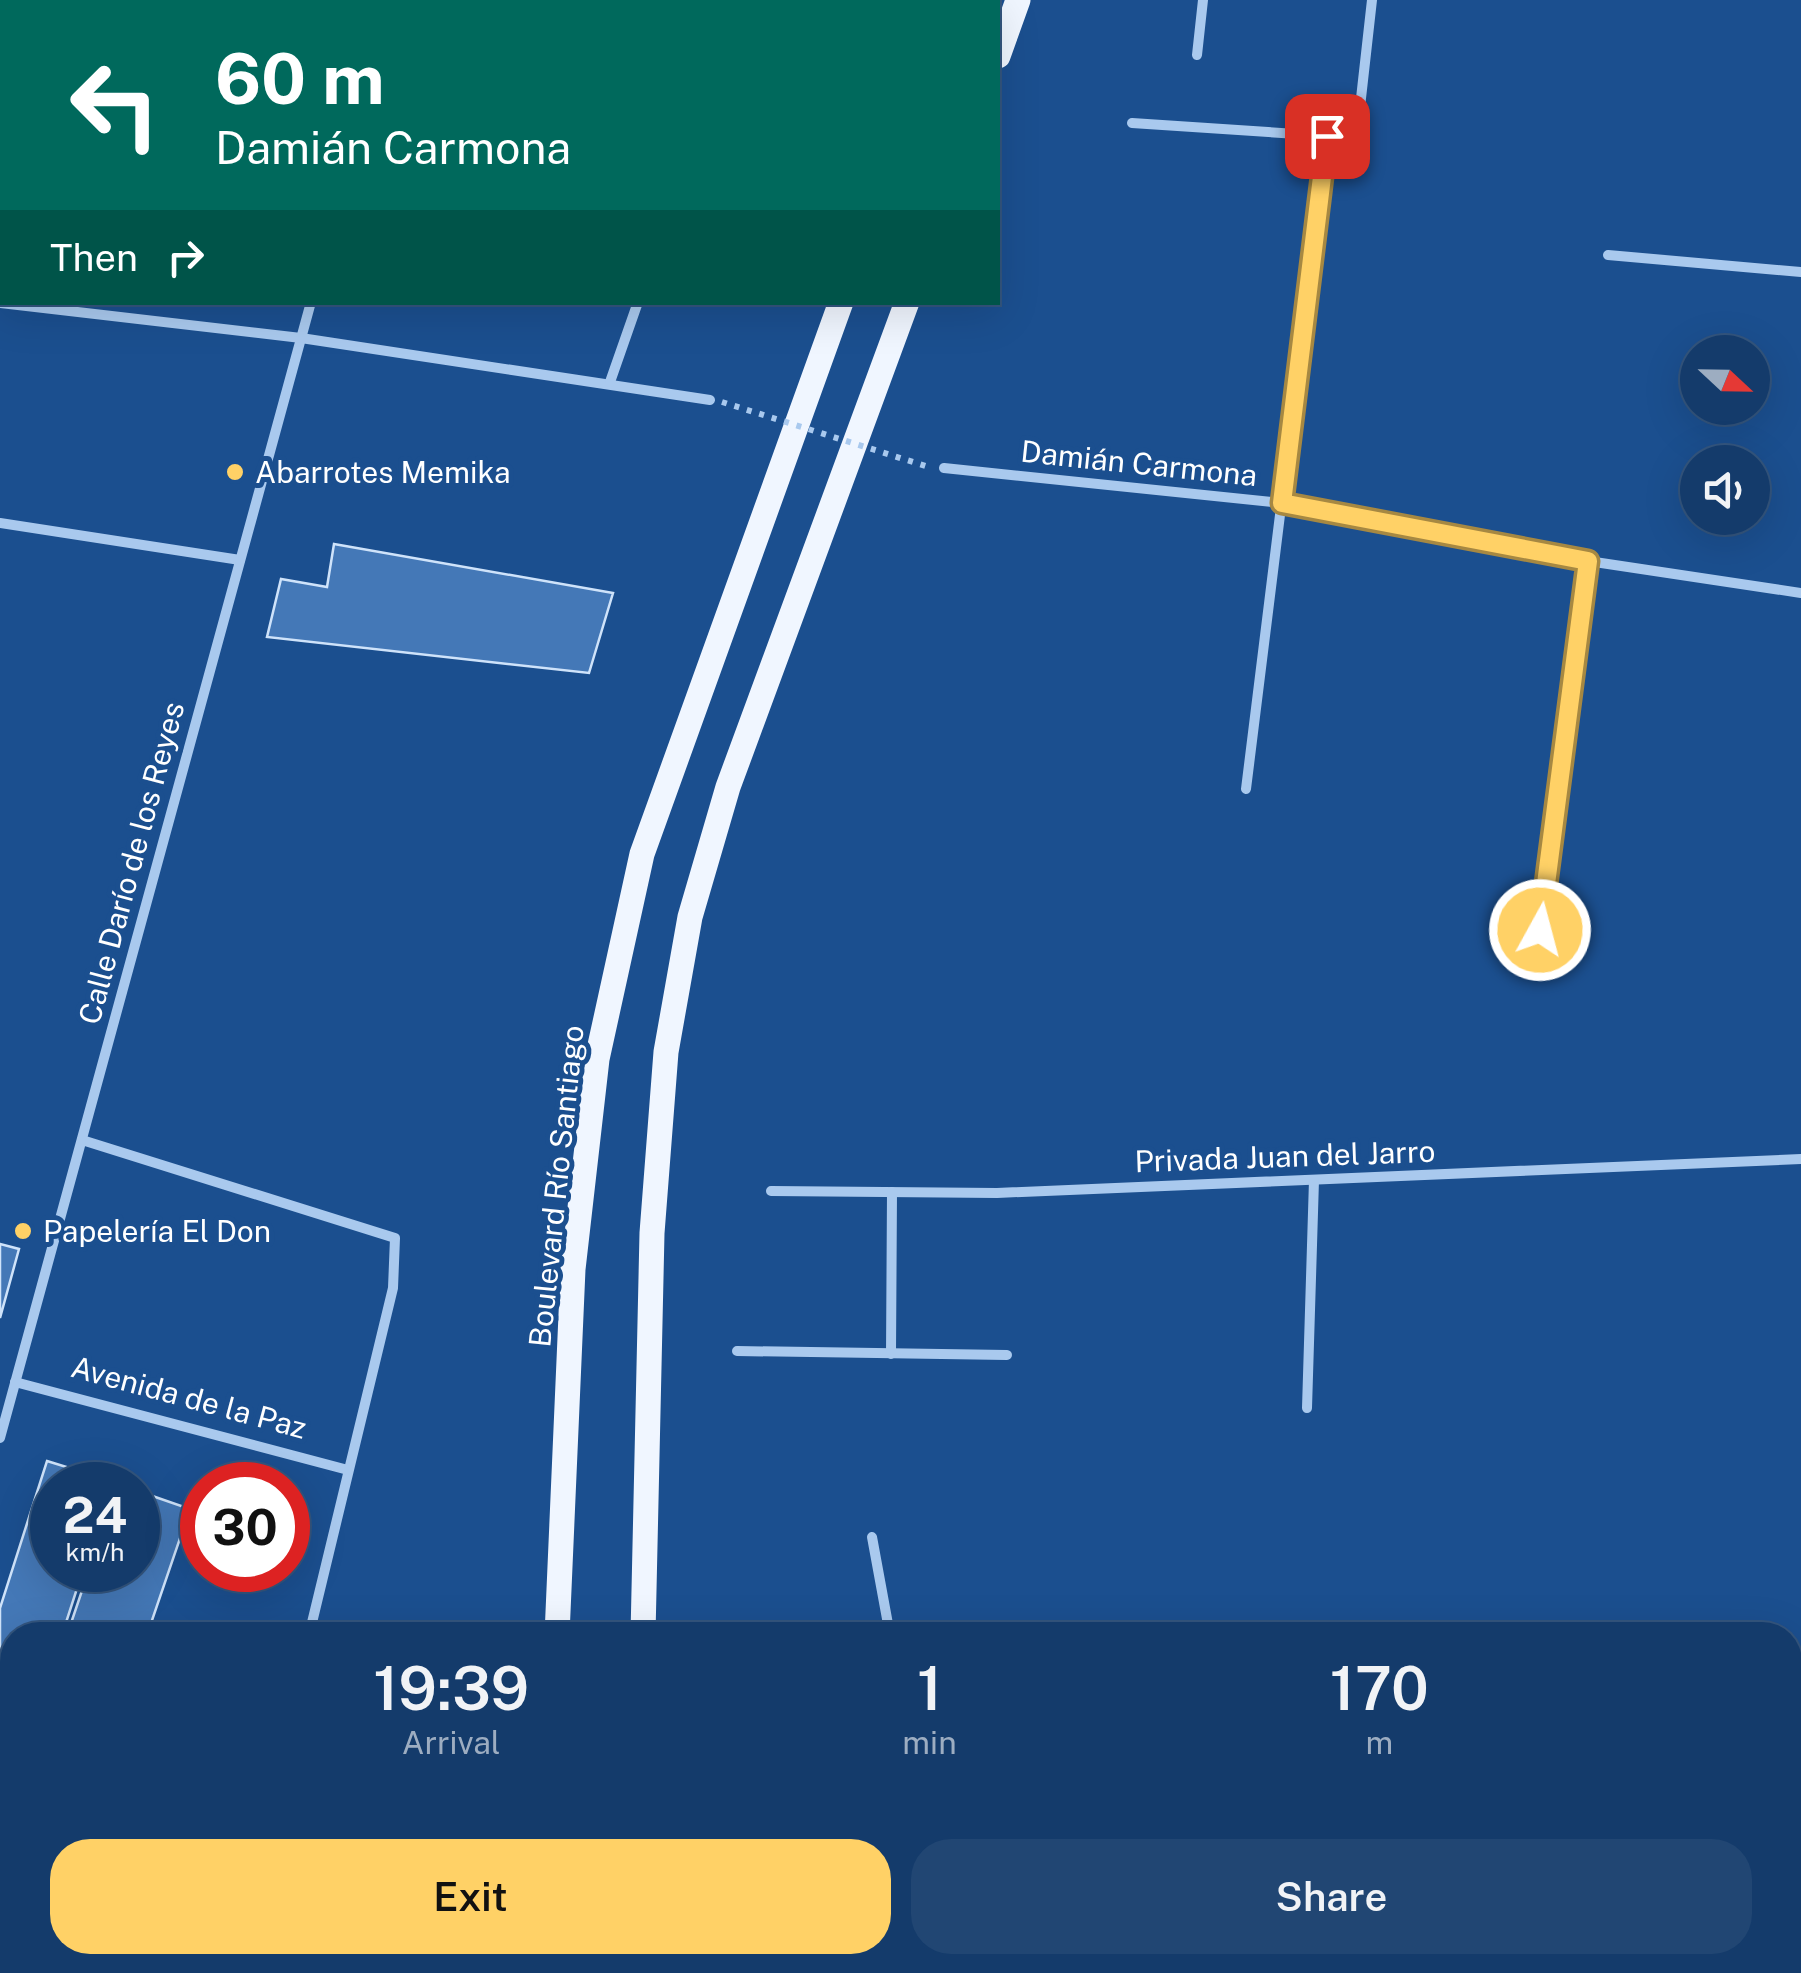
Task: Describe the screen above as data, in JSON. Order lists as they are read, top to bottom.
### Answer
{
  "streets": {
    "main road": ["Boulevard Río Santiago"],
    "street": [
      "Damián Carmona",
      "Calle Darío de los Reyes",
      "Privada Juan del Jarro",
      "Avenida de la Paz"
    ]
  },
  "crossings": [
    ["Calle Darío de los Reyes", "Avenida de la Paz"]
  ],
  "places": ["Abarrotes Memika", "Papelería El Don"],
  "north": "right",
  "page": {
    "turn": ["60 m", "Damián Carmona"],
    "then": "Then",
    "speed": "24 km/h",
    "limit": "30",
    "eta": [
      "19:39",
      "Arrival",
      "1",
      "min",
      "170",
      "m"
    ],
    "buttons": ["Exit", "Share"]
  }
}
